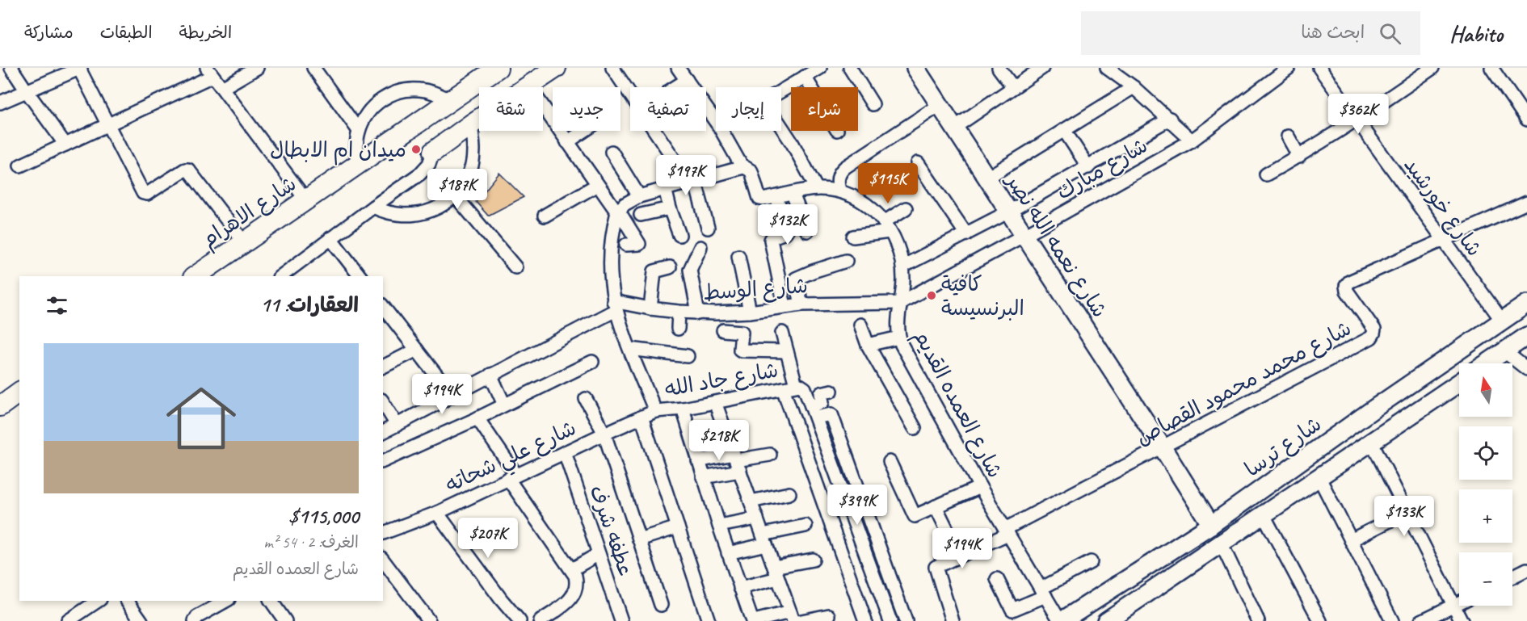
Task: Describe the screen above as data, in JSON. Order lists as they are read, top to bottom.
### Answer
{
  "streets": {
    "main road": ["شارع الاهرام", "شارع نعمه الله نصر", "شارع ترسا"],
    "street": [
      "شارع مبارك",
      "شارع خورشيد",
      "شارع الوسط",
      "شارع جاد الله",
      "شارع محمد محمود القصاص",
      "شارع العمده القديم",
      "شارع علي شحاته",
      "عطفه شرف"
    ]
  },
  "crossings": [
    ["شارع مبارك", "شارع نعمه الله نصر"],
    ["شارع مبارك", "شارع الوسط"],
    ["شارع مبارك", "شارع العمده القديم"],
    ["شارع خورشيد", "شارع محمد محمود القصاص"],
    ["شارع خورشيد", "شارع ترسا"],
    ["شارع نعمه الله نصر", "شارع محمد محمود القصاص"],
    ["شارع نعمه الله نصر", "شارع ترسا"],
    ["شارع الوسط", "شارع العمده القديم"],
    ["شارع جاد الله", "شارع علي شحاته"],
    ["شارع محمد محمود القصاص", "شارع العمده القديم"],
    ["شارع العمده القديم", "شارع ترسا"],
    ["شارع علي شحاته", "عطفه شرف"]
  ],
  "places": ["ميدان ام الابطال", "كافية البرنسيسة"],
  "north": "top",
  "page": {
    "header": "Habito",
    "search": "ابحث هنا",
    "nav": ["الخريطة", "الطبقات", "مشاركة"],
    "chip": [
      "شراء",
      "إيجار",
      "تصفية",
      "جديد",
      "شقة"
    ],
    "price": [
      "$362K",
      "$197K",
      "$115K",
      "$187K",
      "$132K",
      "$194K",
      "$218K",
      "$399K",
      "$133K",
      "$207K",
      "$194K"
    ],
    "heading": "العقارات: 11",
    "list": [
      {
        "name": "$115,000",
        "note": "الغرف: 2 · 54 m² · شارع العمده القديم"
      }
    ],
    "map_buttons": ["+", "−"]
  }
}
